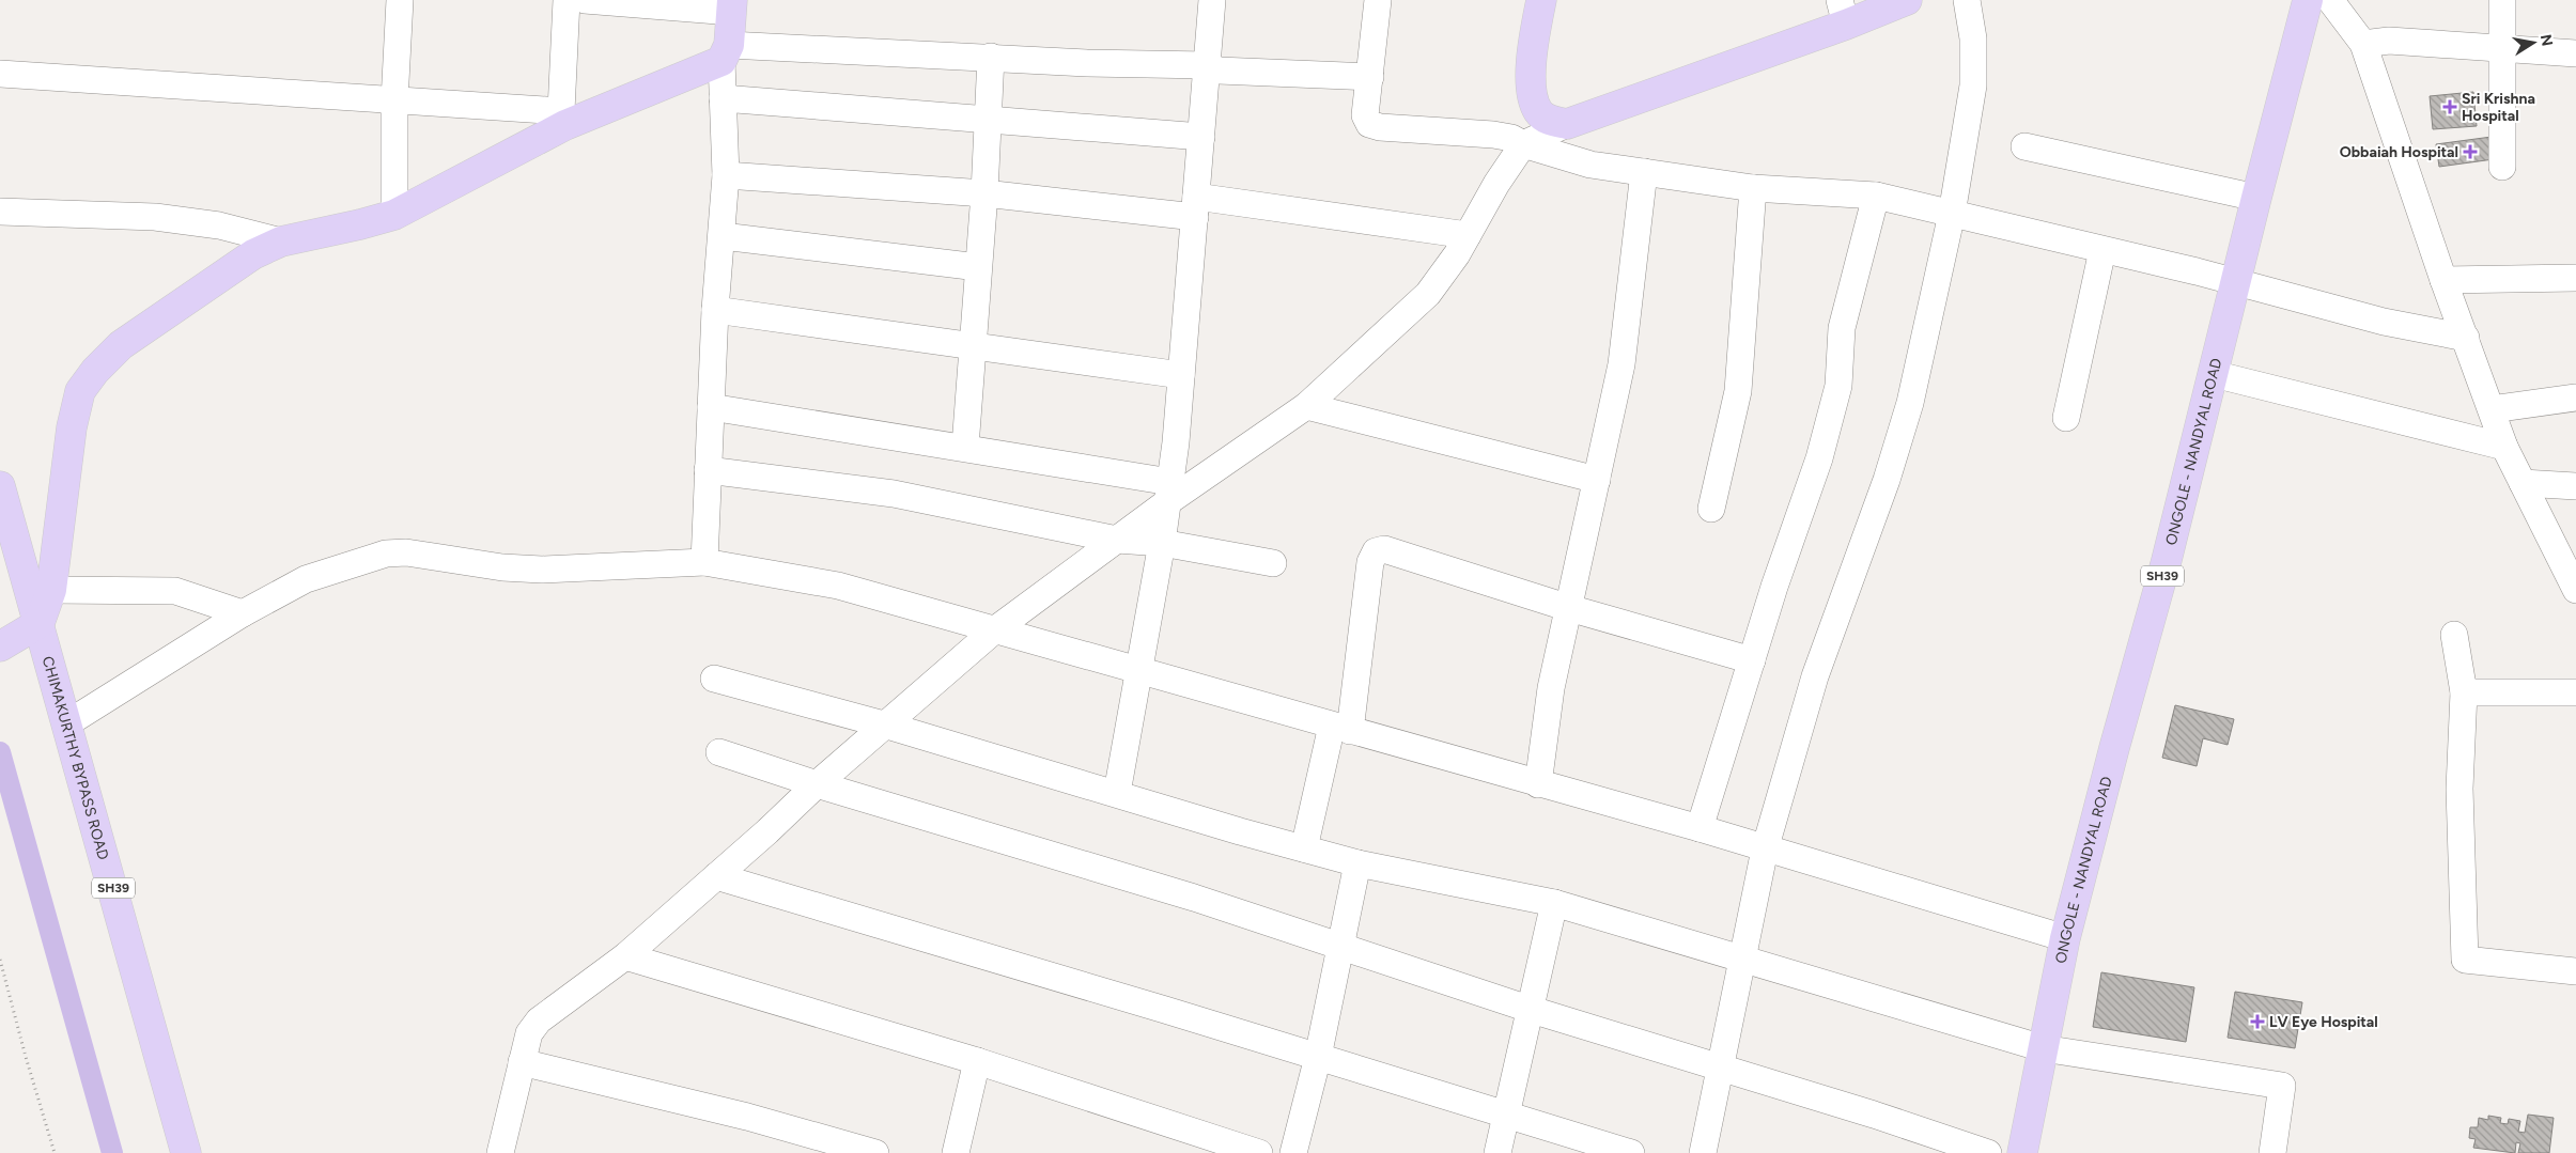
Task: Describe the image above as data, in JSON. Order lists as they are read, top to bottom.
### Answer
{
  "streets": {
    "main road": ["ONGOLE - NANDYAL ROAD", "SH39", "CHIMAKURTHY BYPASS ROAD"]
  },
  "places": {
    "health": ["Sri Krishna Hospital", "Obbaiah Hospital", "LV Eye Hospital"]
  },
  "north": "right"
}
